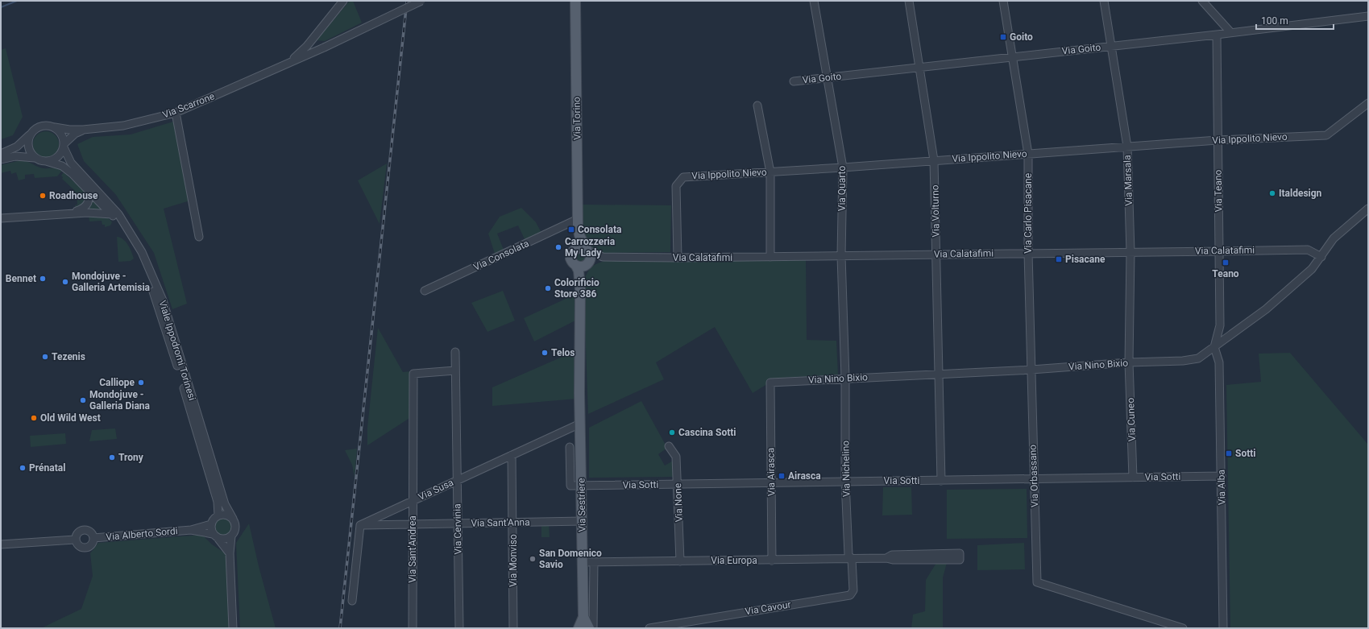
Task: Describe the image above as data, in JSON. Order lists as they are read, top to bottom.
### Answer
{
  "streets": {
    "main road": ["Via Torino", "Via Sestriere"],
    "street": [
      "Via Goito",
      "Via Scarrone",
      "Via Ippolito Nievo",
      "Via Marsala",
      "Via Quarto",
      "Via Teano",
      "Via Volturno",
      "Via Carlo Pisacane",
      "Via Calatafimi",
      "Via Consolata",
      "Viale Ippodromi Torinesi",
      "Via Nino Bixio",
      "Via Cuneo",
      "Via Nichelino",
      "Via Airasca",
      "Via Orbassano",
      "Via Sotti",
      "Via Alba",
      "Via Susa",
      "Via None",
      "Via Sant'Anna",
      "Via Cervinia",
      "Via Alberto Sordi",
      "Via Sant'Andrea",
      "Via Monviso",
      "Via Europa",
      "Via Cavour"
    ]
  },
  "crossings": [
    ["Via Goito", "Via Marsala"],
    ["Via Goito", "Via Quarto"],
    ["Via Goito", "Via Teano"],
    ["Via Goito", "Via Volturno"],
    ["Via Goito", "Via Carlo Pisacane"],
    ["Via Scarrone", "Viale Ippodromi Torinesi"],
    ["Via Torino", "Via Calatafimi"],
    ["Via Torino", "Via Consolata"],
    ["Via Torino", "Via Sestriere"],
    ["Via Ippolito Nievo", "Via Marsala"],
    ["Via Ippolito Nievo", "Via Quarto"],
    ["Via Ippolito Nievo", "Via Teano"],
    ["Via Ippolito Nievo", "Via Volturno"],
    ["Via Ippolito Nievo", "Via Carlo Pisacane"],
    ["Via Ippolito Nievo", "Via Calatafimi"],
    ["Via Marsala", "Via Calatafimi"],
    ["Via Marsala", "Via Nino Bixio"],
    ["Via Marsala", "Via Cuneo"],
    ["Via Quarto", "Via Calatafimi"],
    ["Via Quarto", "Via Nino Bixio"],
    ["Via Quarto", "Via Nichelino"],
    ["Via Teano", "Via Calatafimi"],
    ["Via Teano", "Via Nino Bixio"],
    ["Via Teano", "Via Alba"],
    ["Via Volturno", "Via Calatafimi"],
    ["Via Volturno", "Via Nino Bixio"],
    ["Via Volturno", "Via Sotti"],
    ["Via Carlo Pisacane", "Via Calatafimi"],
    ["Via Carlo Pisacane", "Via Nino Bixio"],
    ["Via Carlo Pisacane", "Via Orbassano"],
    ["Via Calatafimi", "Via Nino Bixio"],
    ["Viale Ippodromi Torinesi", "Via Alberto Sordi"],
    ["Via Nino Bixio", "Via Cuneo"],
    ["Via Nino Bixio", "Via Nichelino"],
    ["Via Nino Bixio", "Via Airasca"],
    ["Via Nino Bixio", "Via Orbassano"],
    ["Via Nino Bixio", "Via Alba"],
    ["Via Cuneo", "Via Sotti"],
    ["Via Nichelino", "Via Sotti"],
    ["Via Nichelino", "Via Europa"],
    ["Via Nichelino", "Via Cavour"],
    ["Via Airasca", "Via Sotti"],
    ["Via Airasca", "Via Europa"],
    ["Via Orbassano", "Via Sotti"],
    ["Via Sotti", "Via Alba"],
    ["Via Sotti", "Via None"],
    ["Via Sotti", "Via Sestriere"],
    ["Via Susa", "Via Sestriere"],
    ["Via Susa", "Via Sant'Anna"],
    ["Via Susa", "Via Cervinia"],
    ["Via Susa", "Via Sant'Andrea"],
    ["Via Susa", "Via Monviso"],
    ["Via None", "Via Europa"],
    ["Via Sestriere", "Via Sant'Anna"],
    ["Via Sestriere", "Via Europa"],
    ["Via Sant'Anna", "Via Cervinia"],
    ["Via Sant'Anna", "Via Sant'Andrea"],
    ["Via Sant'Anna", "Via Monviso"],
    ["Via Cervinia", "Via Sant'Andrea"],
    ["Via Europa", "Via Cavour"]
  ],
  "places": {
    "transit": [
      "Goito",
      "Consolata",
      "Pisacane",
      "Teano",
      "Sotti",
      "Airasca"
    ],
    "other": [
      "Italdesign",
      "Roadhouse",
      "Carrozzeria My Lady",
      "Bennet",
      "Mondojuve - Galleria Artemisia",
      "Colorificio Store 386",
      "Telos",
      "Tezenis",
      "Calliope",
      "Mondojuve - Galleria Diana",
      "Old Wild West",
      "Cascina Sotti",
      "Trony",
      "Prénatal",
      "San Domenico Savio"
    ]
  },
  "scale_bar": "100 m"
}
